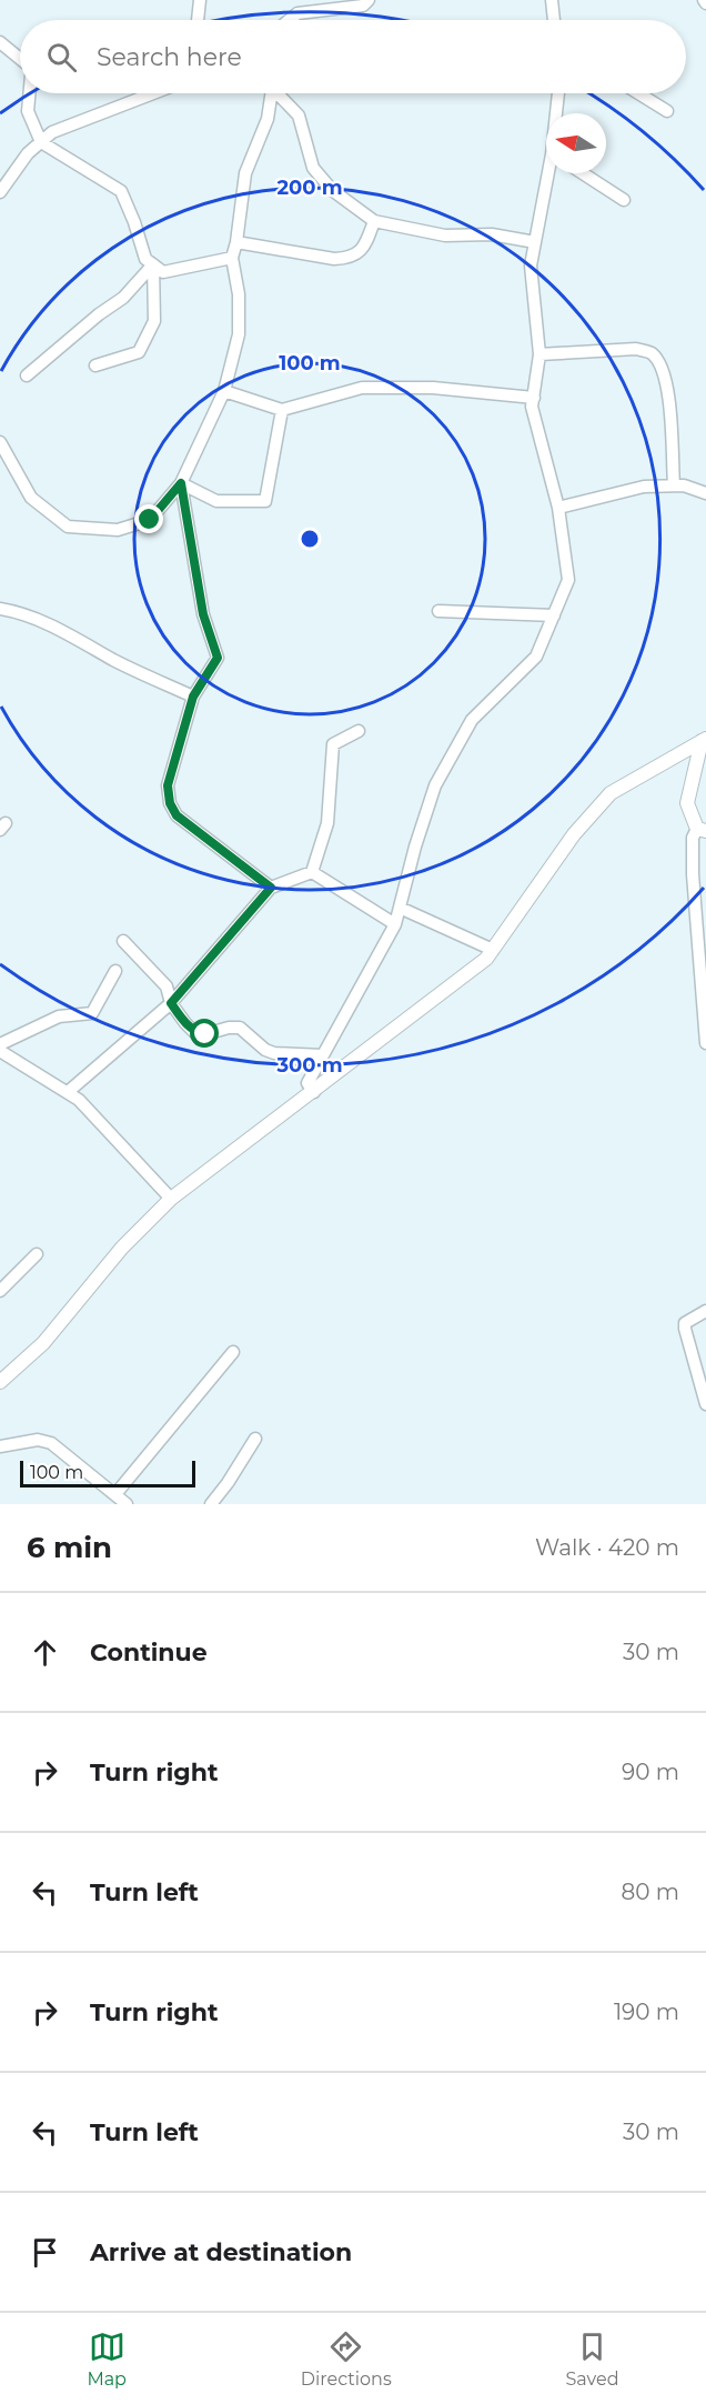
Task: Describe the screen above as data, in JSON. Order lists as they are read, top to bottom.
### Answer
{
  "scale_bar": "100 m",
  "north": "left",
  "page": {
    "search": "Search here",
    "scale": "100 m",
    "heading": ["6 min", "Walk · 420 m"],
    "list": [
      ["Continue", "30 m"],
      ["Turn right", "90 m"],
      ["Turn left", "80 m"],
      ["Turn right", "190 m"],
      ["Turn left", "30 m"],
      "Arrive at destination"
    ],
    "nav": ["Map", "Directions", "Saved"]
  },
  "rings": ["200 m", "100 m", "300 m"]
}
